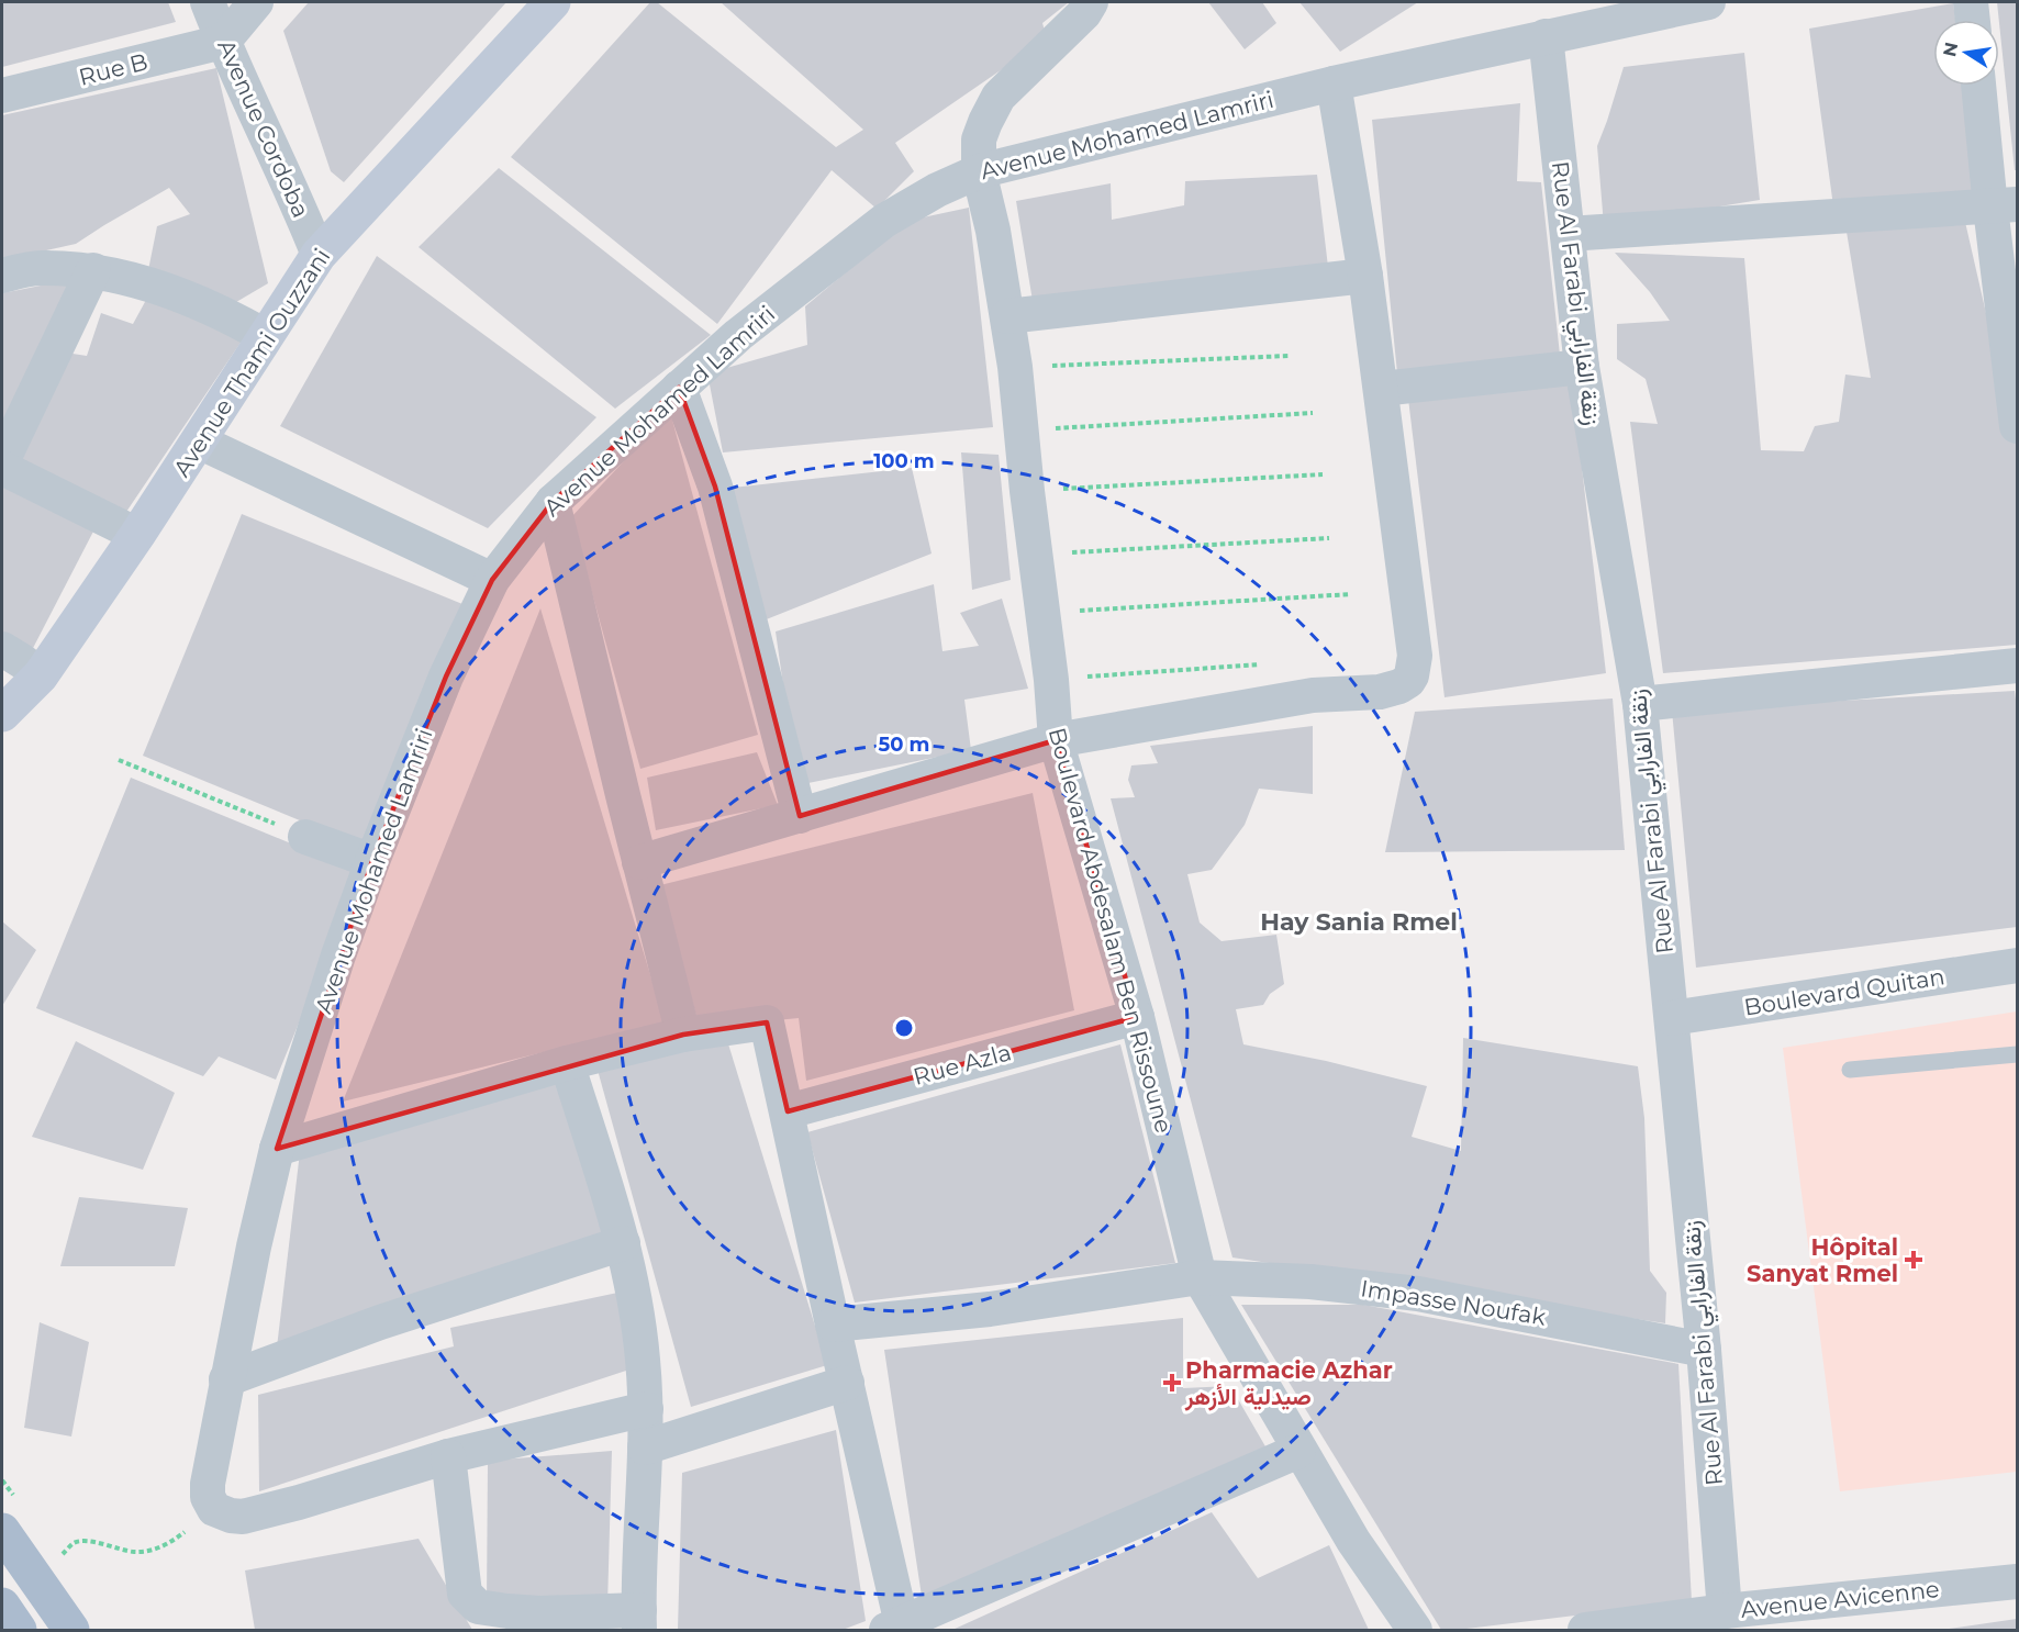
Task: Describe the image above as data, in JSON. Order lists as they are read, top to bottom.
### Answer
{
  "streets": {
    "street": [
      "Rue B",
      "Avenue Cordoba",
      "Avenue Mohamed Lamriri",
      "Rue Al Farabi زنقة الفارابي",
      "Avenue Thami Ouzzani",
      "Boulevard Abdesalam Ben Rissoune",
      "Boulevard Quitan",
      "Rue Azla",
      "Impasse Noufak",
      "Avenue Avicenne"
    ]
  },
  "crossings": [
    ["Rue B", "Avenue Cordoba"],
    ["Avenue Cordoba", "Avenue Thami Ouzzani"],
    ["Avenue Mohamed Lamriri", "Rue Al Farabi زنقة الفارابي"],
    ["Avenue Mohamed Lamriri", "Boulevard Abdesalam Ben Rissoune"],
    ["Rue Al Farabi زنقة الفارابي", "Boulevard Quitan"],
    ["Rue Al Farabi زنقة الفارابي", "Impasse Noufak"],
    ["Rue Al Farabi زنقة الفارابي", "Avenue Avicenne"],
    ["Boulevard Abdesalam Ben Rissoune", "Rue Azla"],
    ["Boulevard Abdesalam Ben Rissoune", "Impasse Noufak"]
  ],
  "districts": ["Hay Sania Rmel"],
  "places": {
    "health": ["Hôpital Sanyat Rmel", "Pharmacie Azhar صيدلية الأزهر"]
  },
  "north": "left",
  "rings": ["100 m", "50 m"]
}
